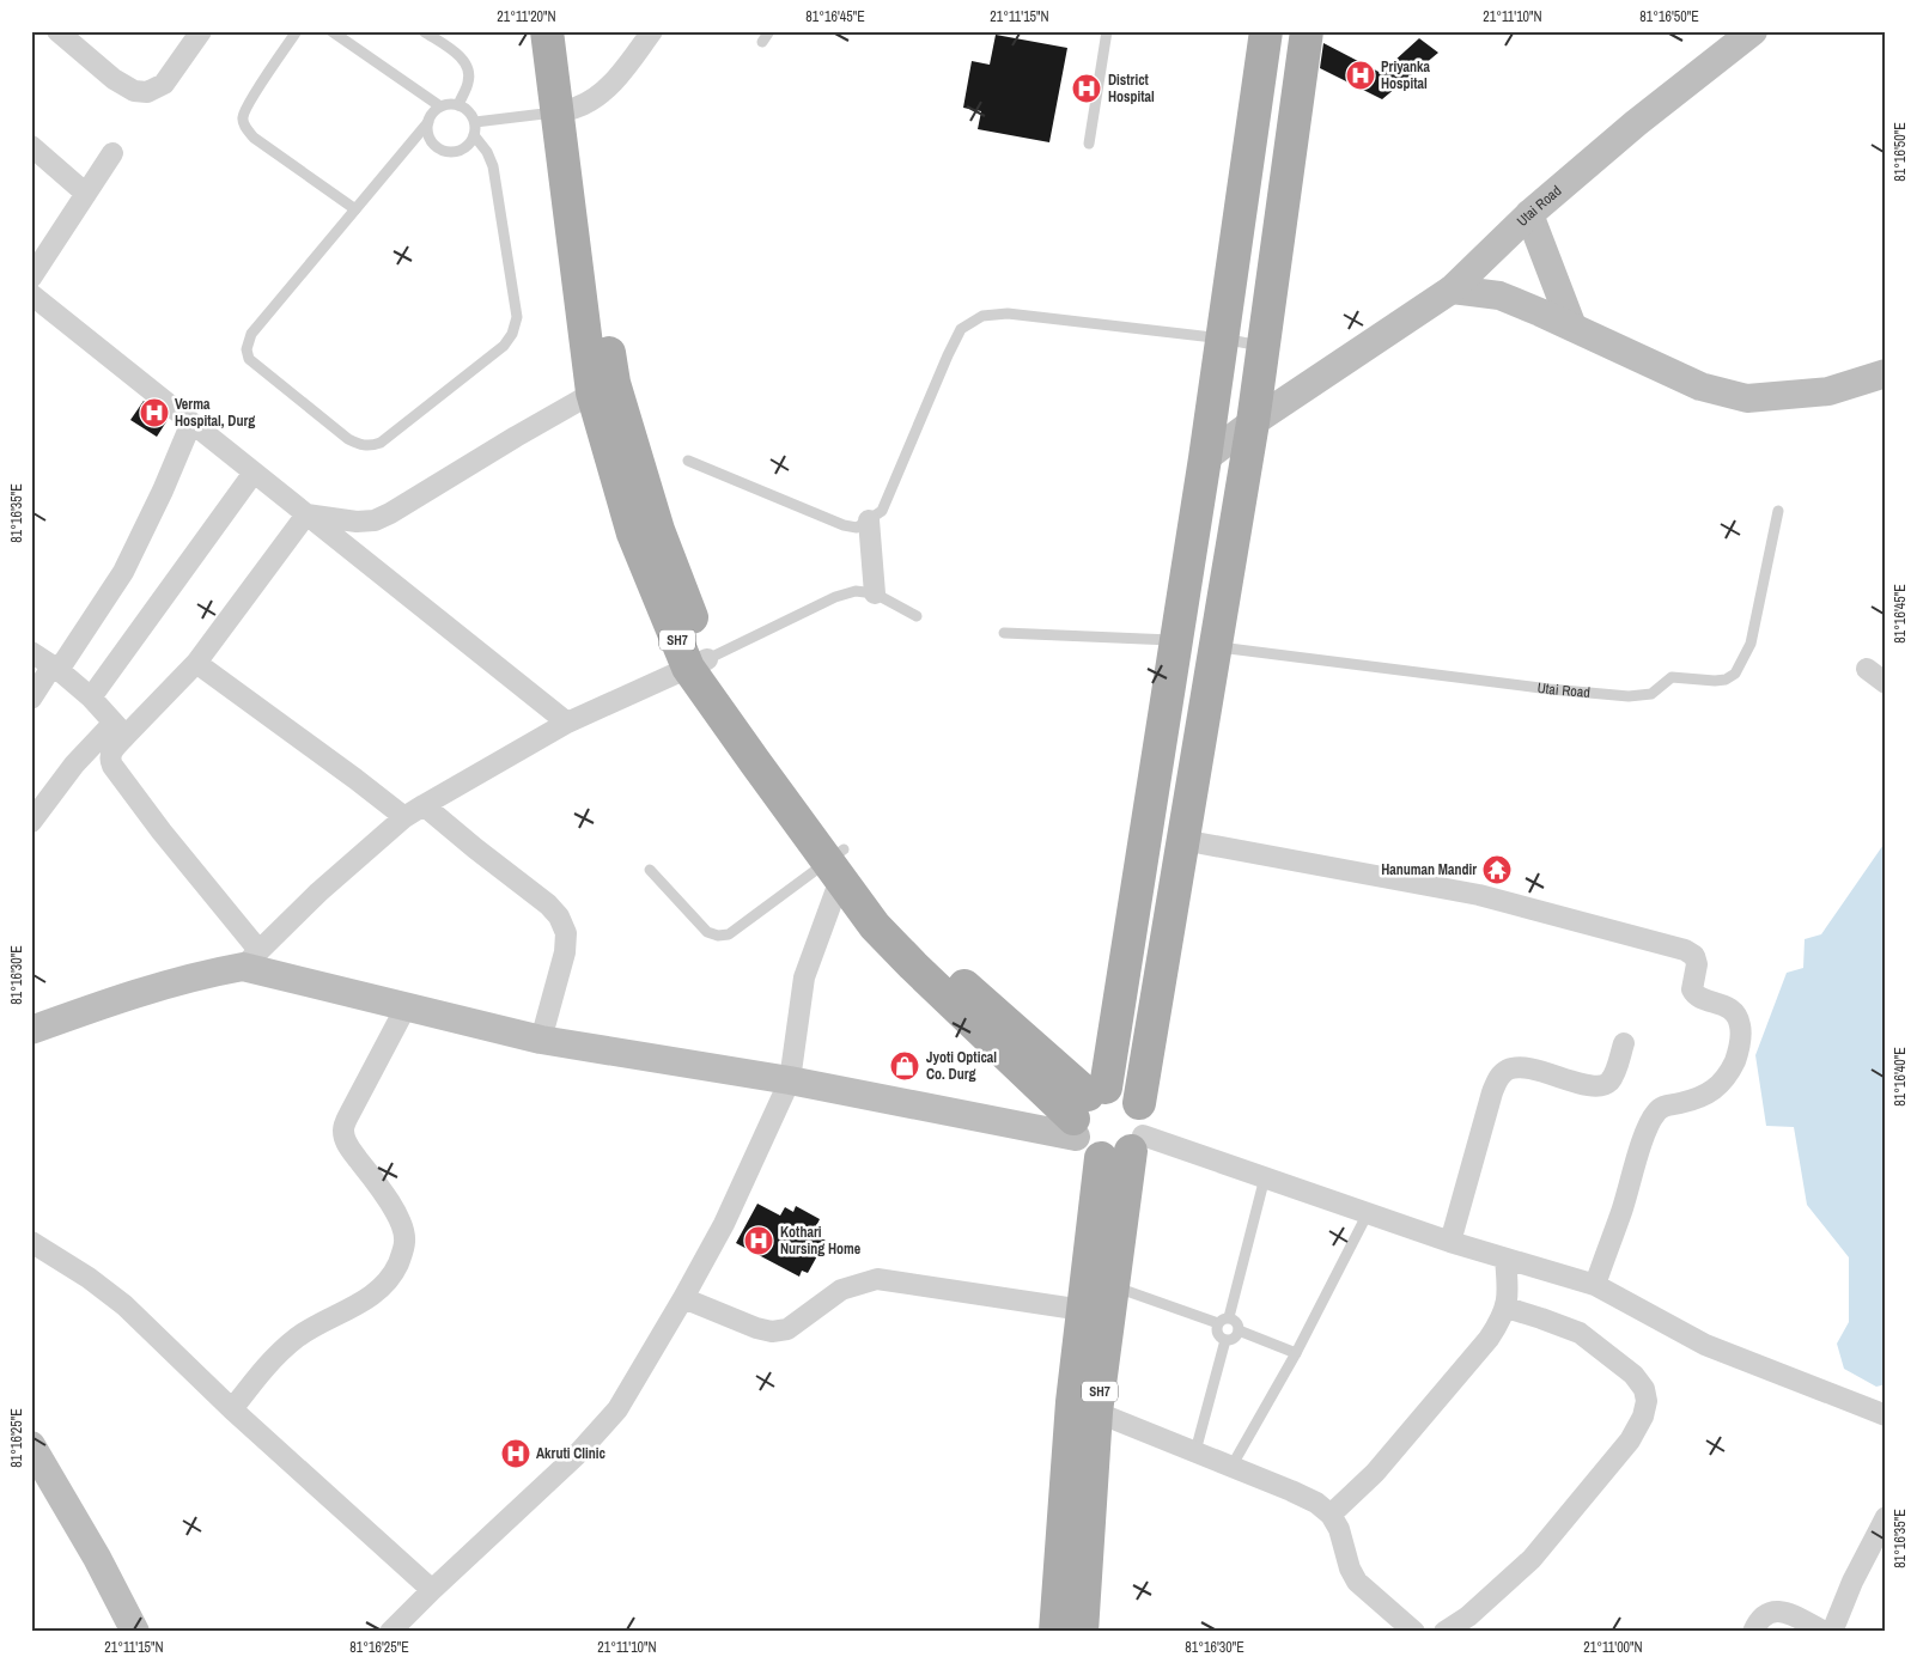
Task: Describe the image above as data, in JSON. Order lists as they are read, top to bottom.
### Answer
{
  "streets": {
    "main road": ["SH7"],
    "street": ["Utai Road"]
  },
  "places": {
    "hospital": [
      "Priyanka Hospital",
      "District Hospital",
      "Verma Hospital, Durg",
      "Kothari Nursing Home",
      "Akruti Clinic"
    ],
    "temple": ["Hanuman Mandir"],
    "shop": ["Jyoti Optical Co. Durg"]
  },
  "coordinates": [
    "21°11'20\"N",
    "81°16'45\"E",
    "21°11'15\"N",
    "21°11'10\"N",
    "81°16'50\"E",
    "81°16'35\"E",
    "81°16'30\"E",
    "81°16'40\"E",
    "81°16'25\"E",
    "21°11'00\"N"
  ]
}
